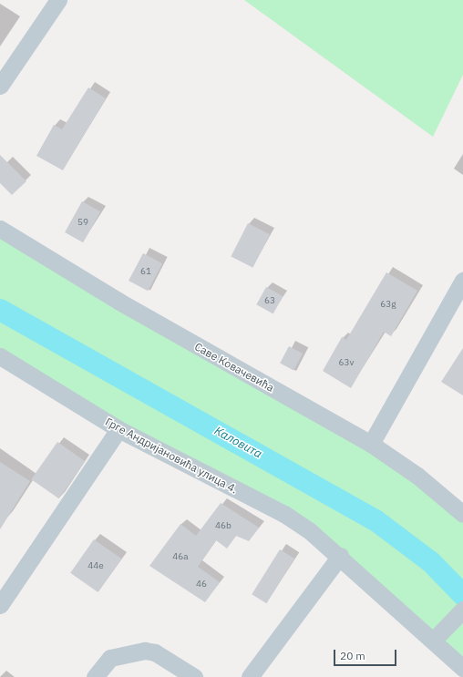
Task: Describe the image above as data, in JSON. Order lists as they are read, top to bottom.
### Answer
{
  "streets": {
    "street": ["Саве Ковачевића", "Грге Андријановића улица 4."]
  },
  "water": ["Каловита"],
  "house_numbers": [
    "59",
    "61",
    "63",
    "63g",
    "63v",
    "46b",
    "46a",
    "44e",
    "46"
  ],
  "scale_bar": "20 m"
}
